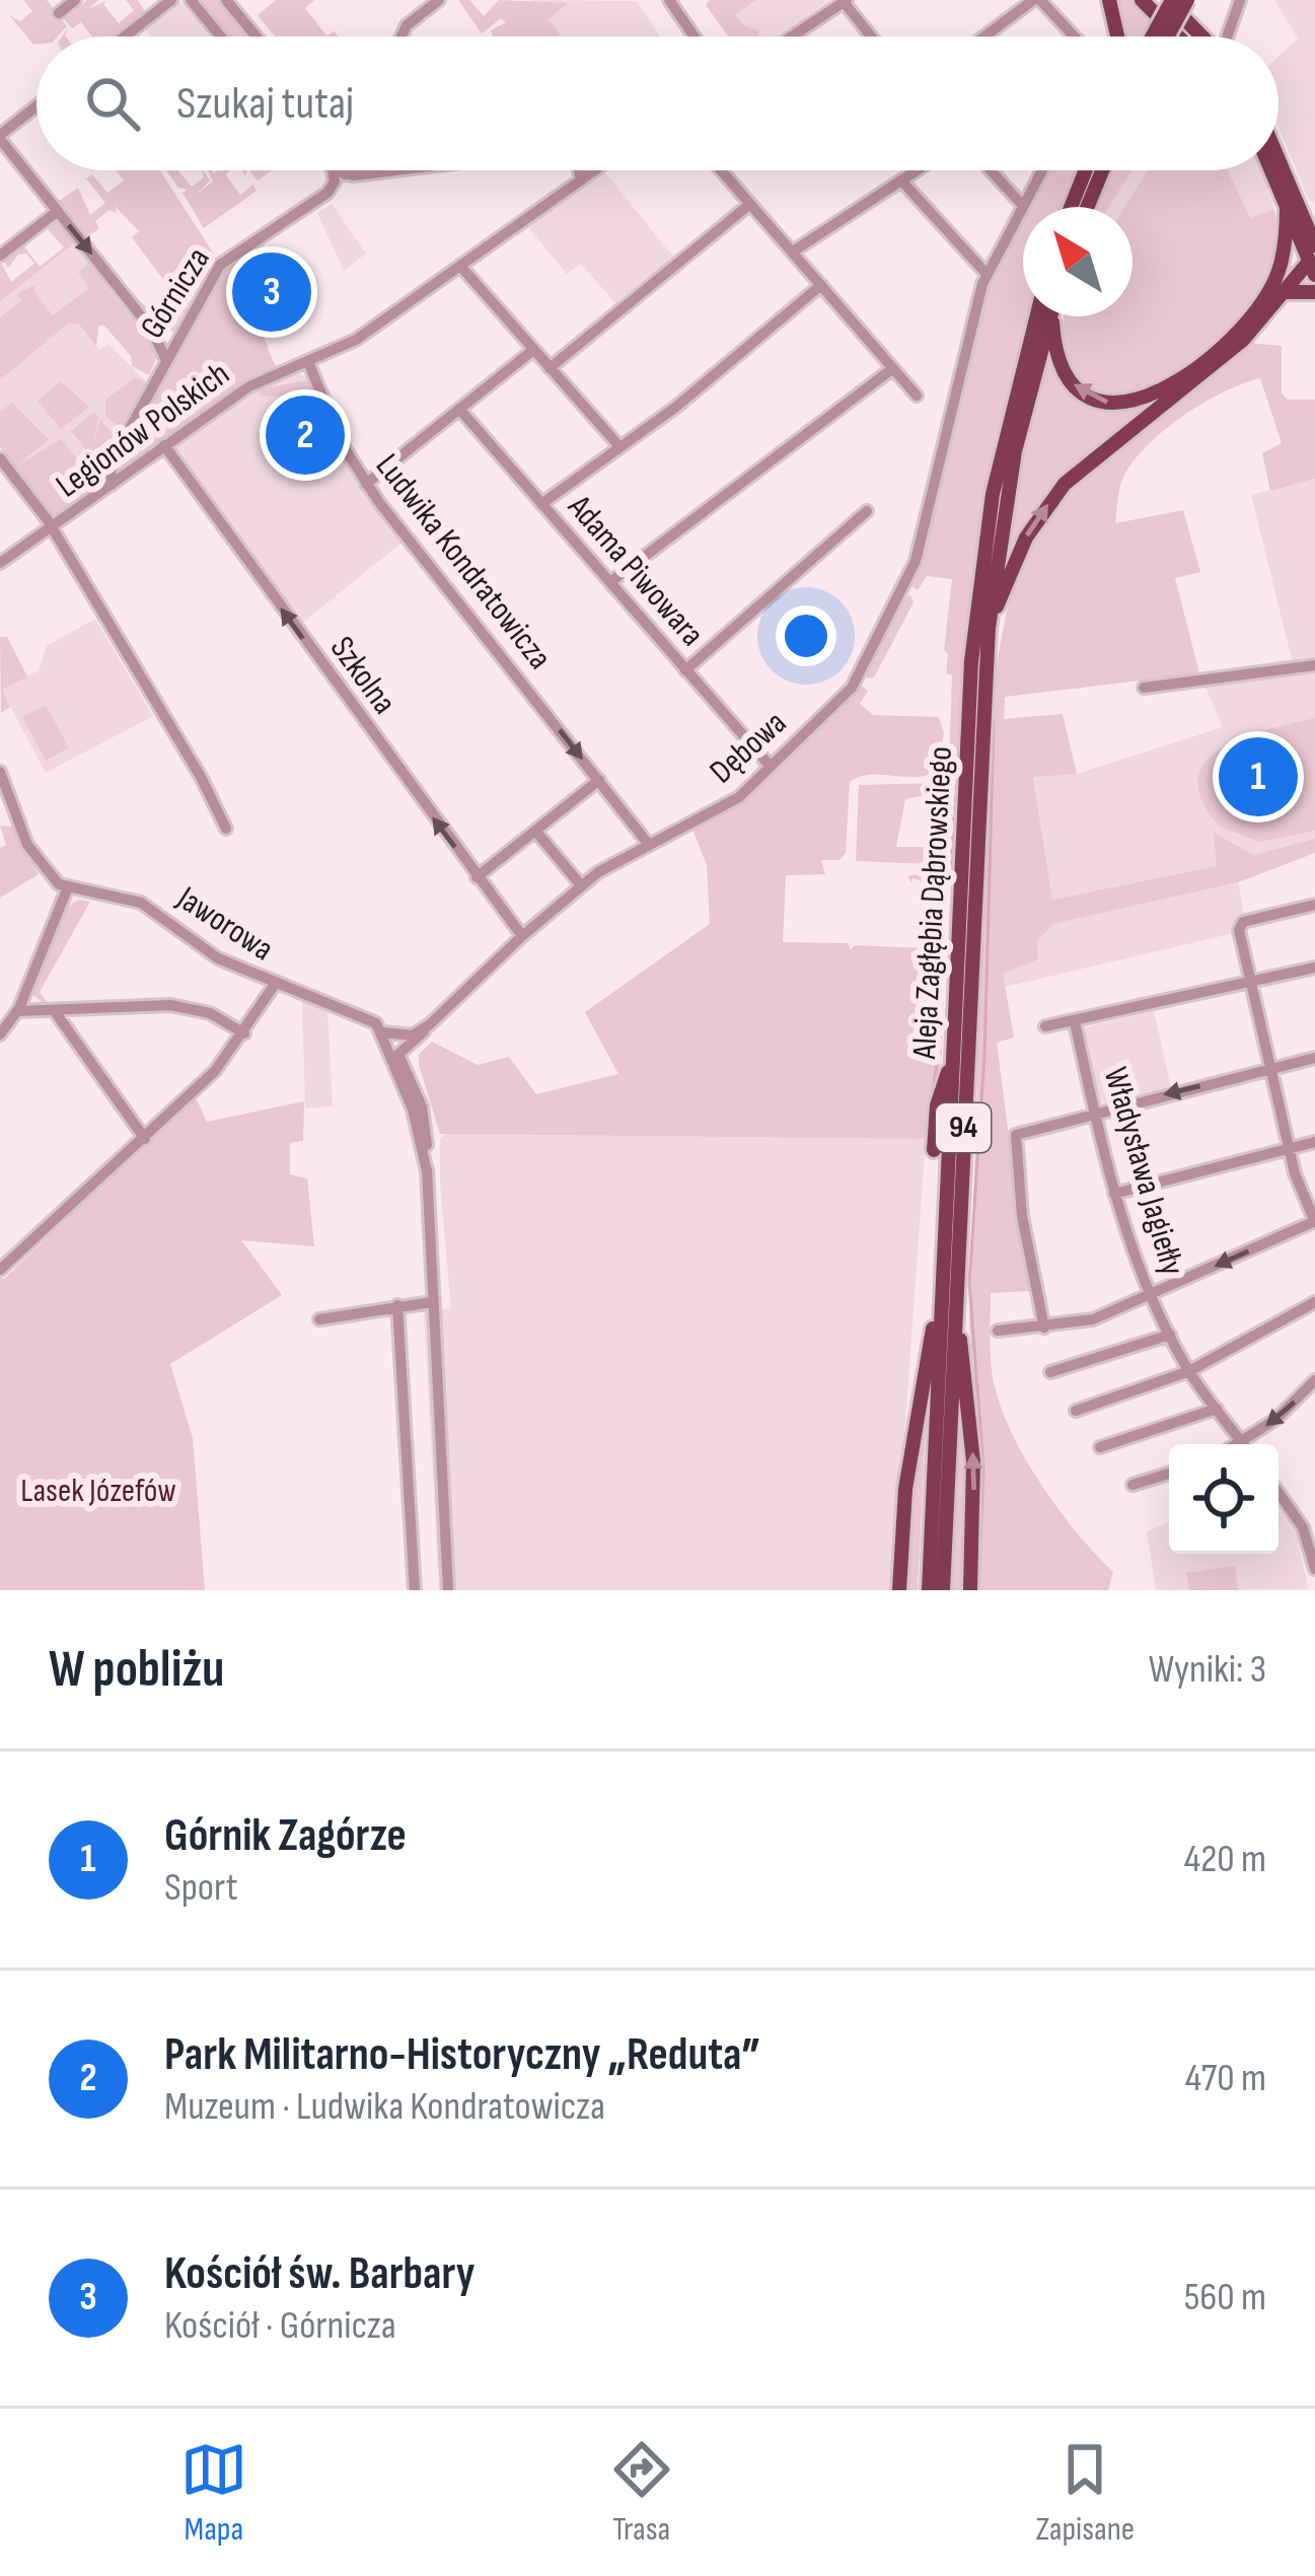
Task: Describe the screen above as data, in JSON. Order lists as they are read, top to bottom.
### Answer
{
  "streets": {
    "main road": ["Aleja Zagłębia Dąbrowskiego", "94"],
    "street": [
      "Górnicza",
      "Legionów Polskich",
      "Ludwika Kondratowicza",
      "Adama Piwowara",
      "Szkolna",
      "Dębowa",
      "Jaworowa",
      "Władysława Jagiełły"
    ]
  },
  "crossings": [
    ["Górnicza", "Legionów Polskich"],
    ["Legionów Polskich", "Ludwika Kondratowicza"],
    ["Legionów Polskich", "Szkolna"],
    ["Ludwika Kondratowicza", "Dębowa"],
    ["Adama Piwowara", "Dębowa"],
    ["Szkolna", "Dębowa"]
  ],
  "one_way": ["Ludwika Kondratowicza", "Szkolna"],
  "parks": ["Lasek Józefów"],
  "north": "top left",
  "page": {
    "search": "Szukaj tutaj",
    "pins": ["3", "2", "1"],
    "heading": ["W pobliżu", "Wyniki: 3"],
    "list": [
      {
        "mark": "1",
        "name": "Górnik Zagórze",
        "note": "Sport",
        "value": "420 m"
      },
      {
        "mark": "2",
        "name": "Park Militarno-Historyczny „Reduta”",
        "note": "Muzeum · Ludwika Kondratowicza",
        "value": "470 m"
      },
      {
        "mark": "3",
        "name": "Kościół św. Barbary",
        "note": "Kościół · Górnicza",
        "value": "560 m"
      }
    ],
    "nav": ["Mapa", "Trasa", "Zapisane"]
  }
}
